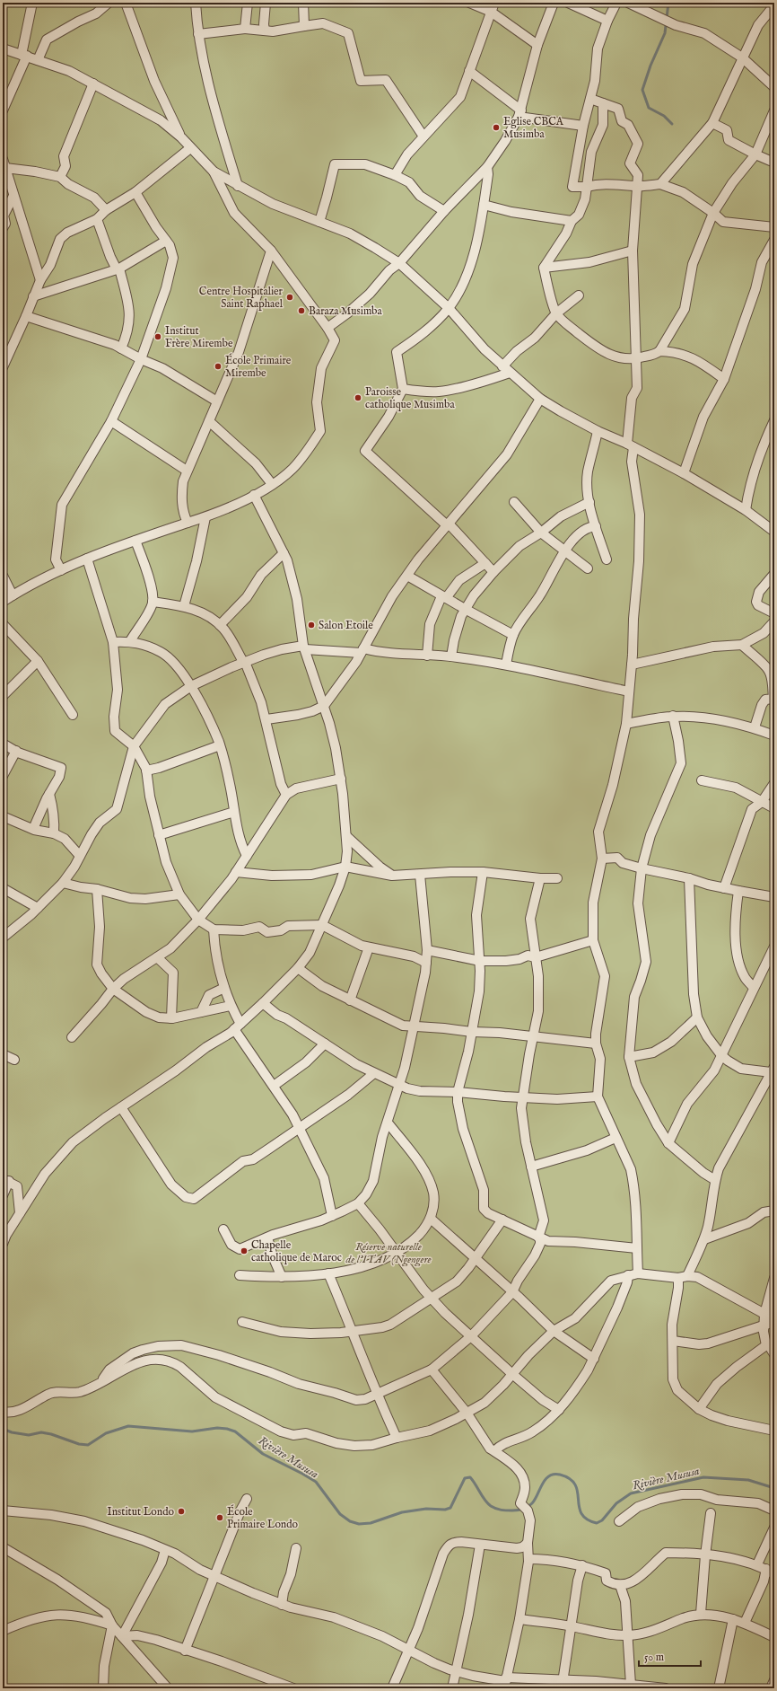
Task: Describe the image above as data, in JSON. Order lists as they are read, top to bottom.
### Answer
{
  "water": ["Rivière Mususa"],
  "parks": ["Réserve naturelle de l'ITAV (Ngengere"],
  "places": [
    "Eglise CBCA Musimba",
    "Centre Hospitalier Saint Raphael",
    "Baraza Musimba",
    "Institut Frère Mirembe",
    "École Primaire Mirembe",
    "Paroisse catholique Musimba",
    "Salon Etoile",
    "Chapelle catholique de Maroc",
    "Institut Londo",
    "École Primaire Londo"
  ],
  "scale_bar": "50 m"
}
